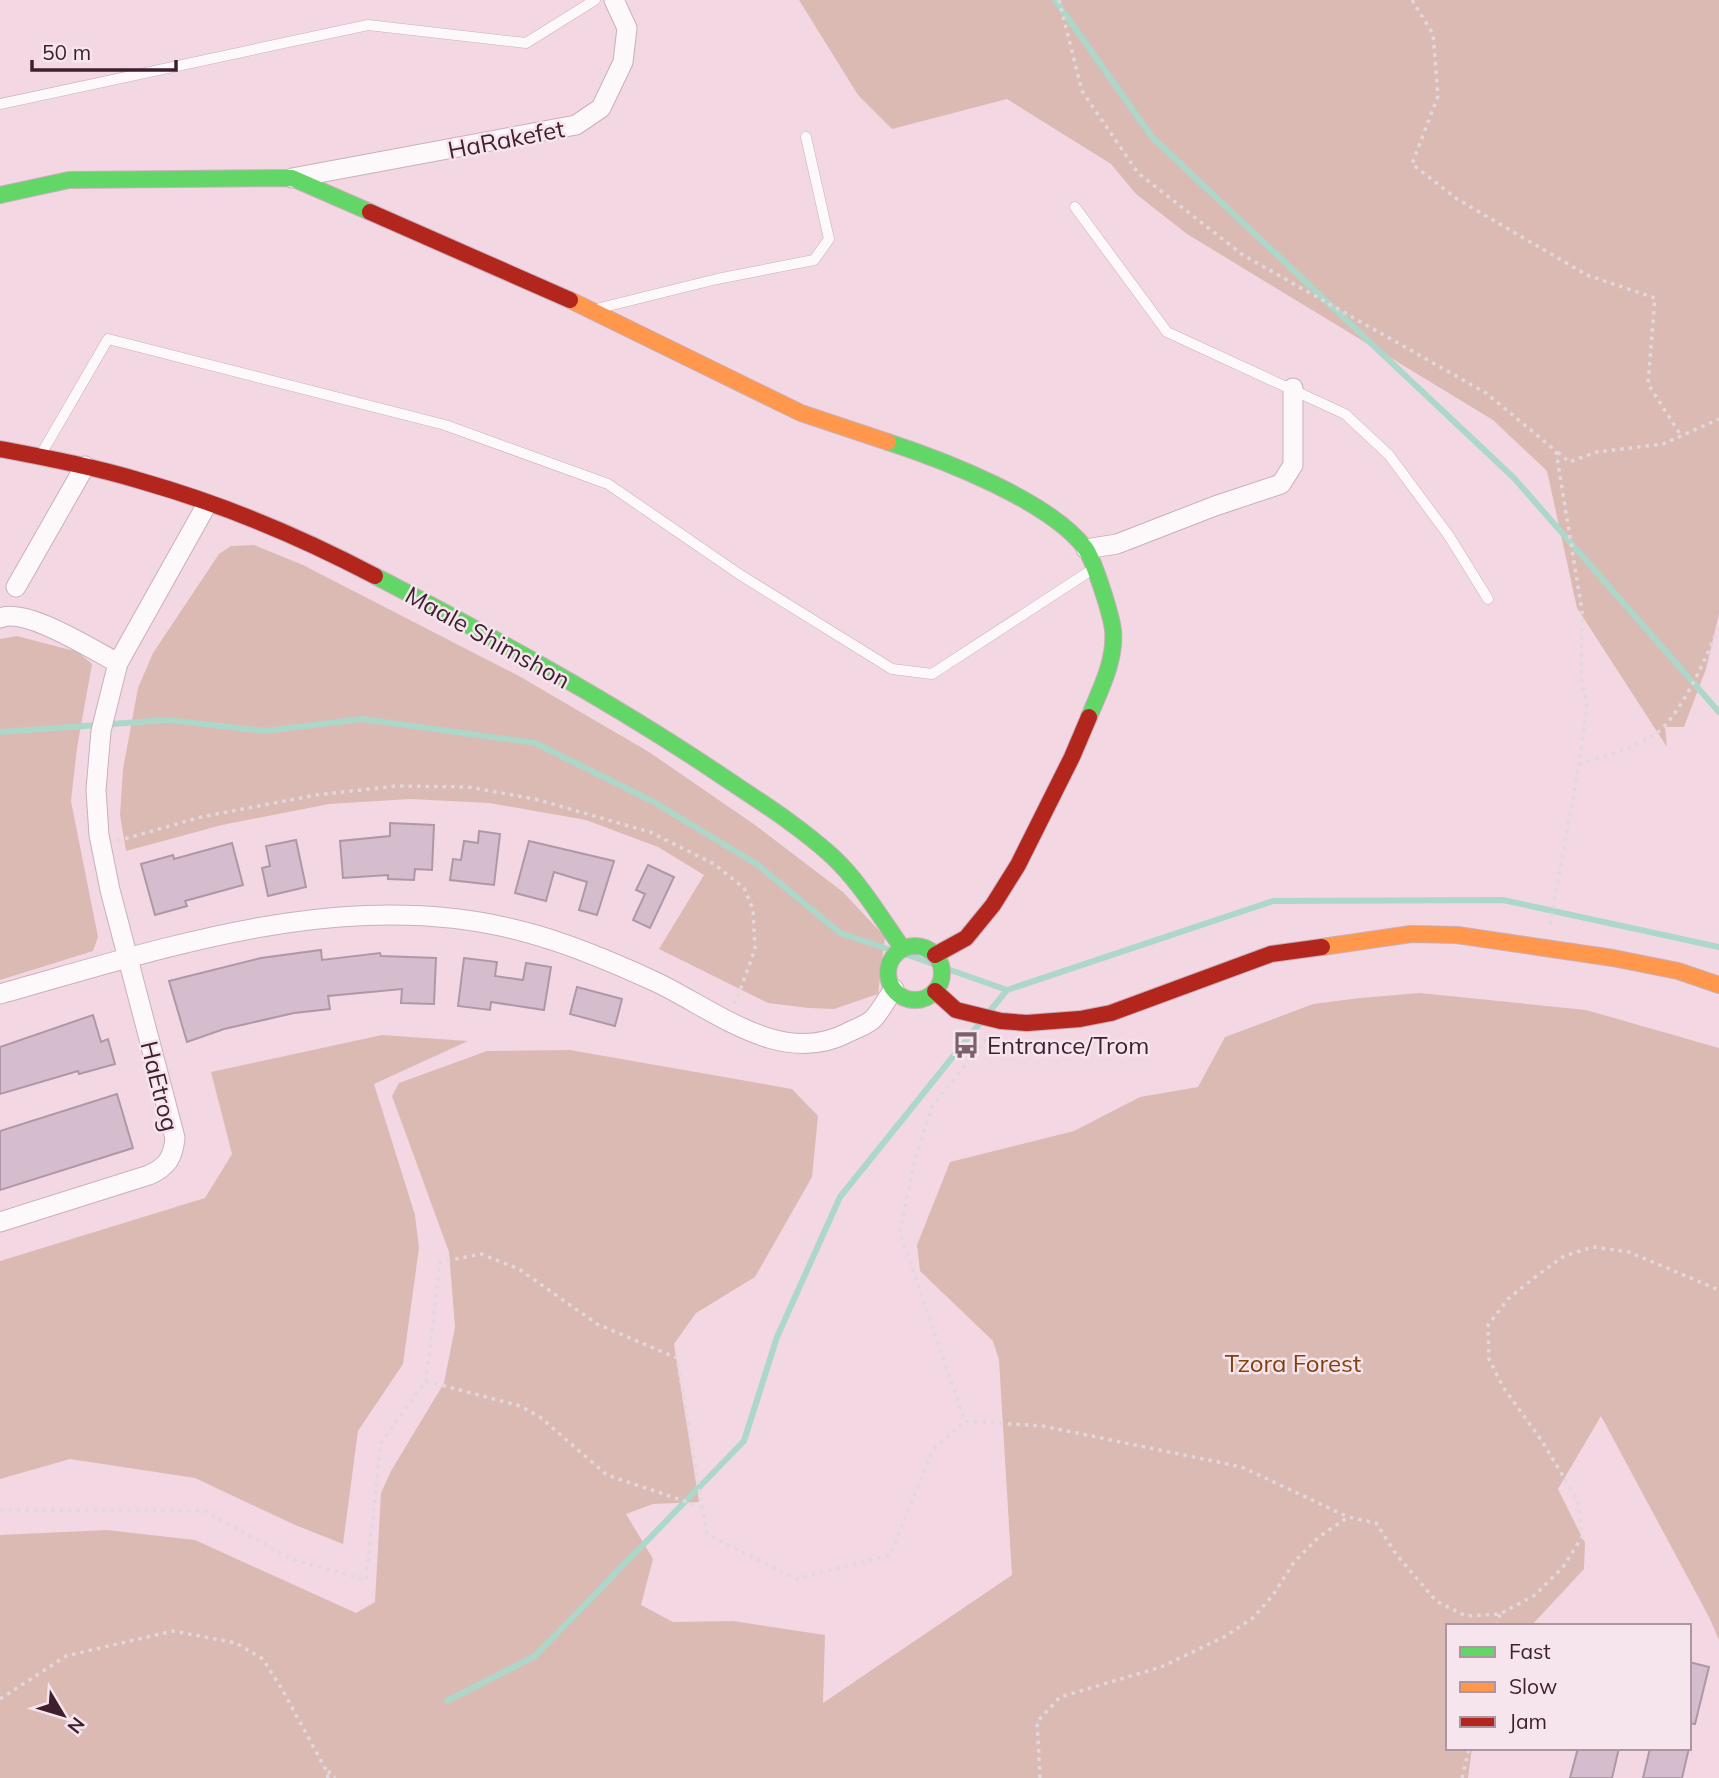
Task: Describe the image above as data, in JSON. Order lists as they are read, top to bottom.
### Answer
{
  "streets": {
    "street": ["HaRakefet", "Maale Shimshon", "HaEtrog"]
  },
  "parks": ["Tzora Forest"],
  "places": {
    "bus stop": ["Entrance/Trom"]
  },
  "legend": ["Fast", "Slow", "Jam"],
  "scale_bar": "50 m",
  "north": "bottom right"
}
